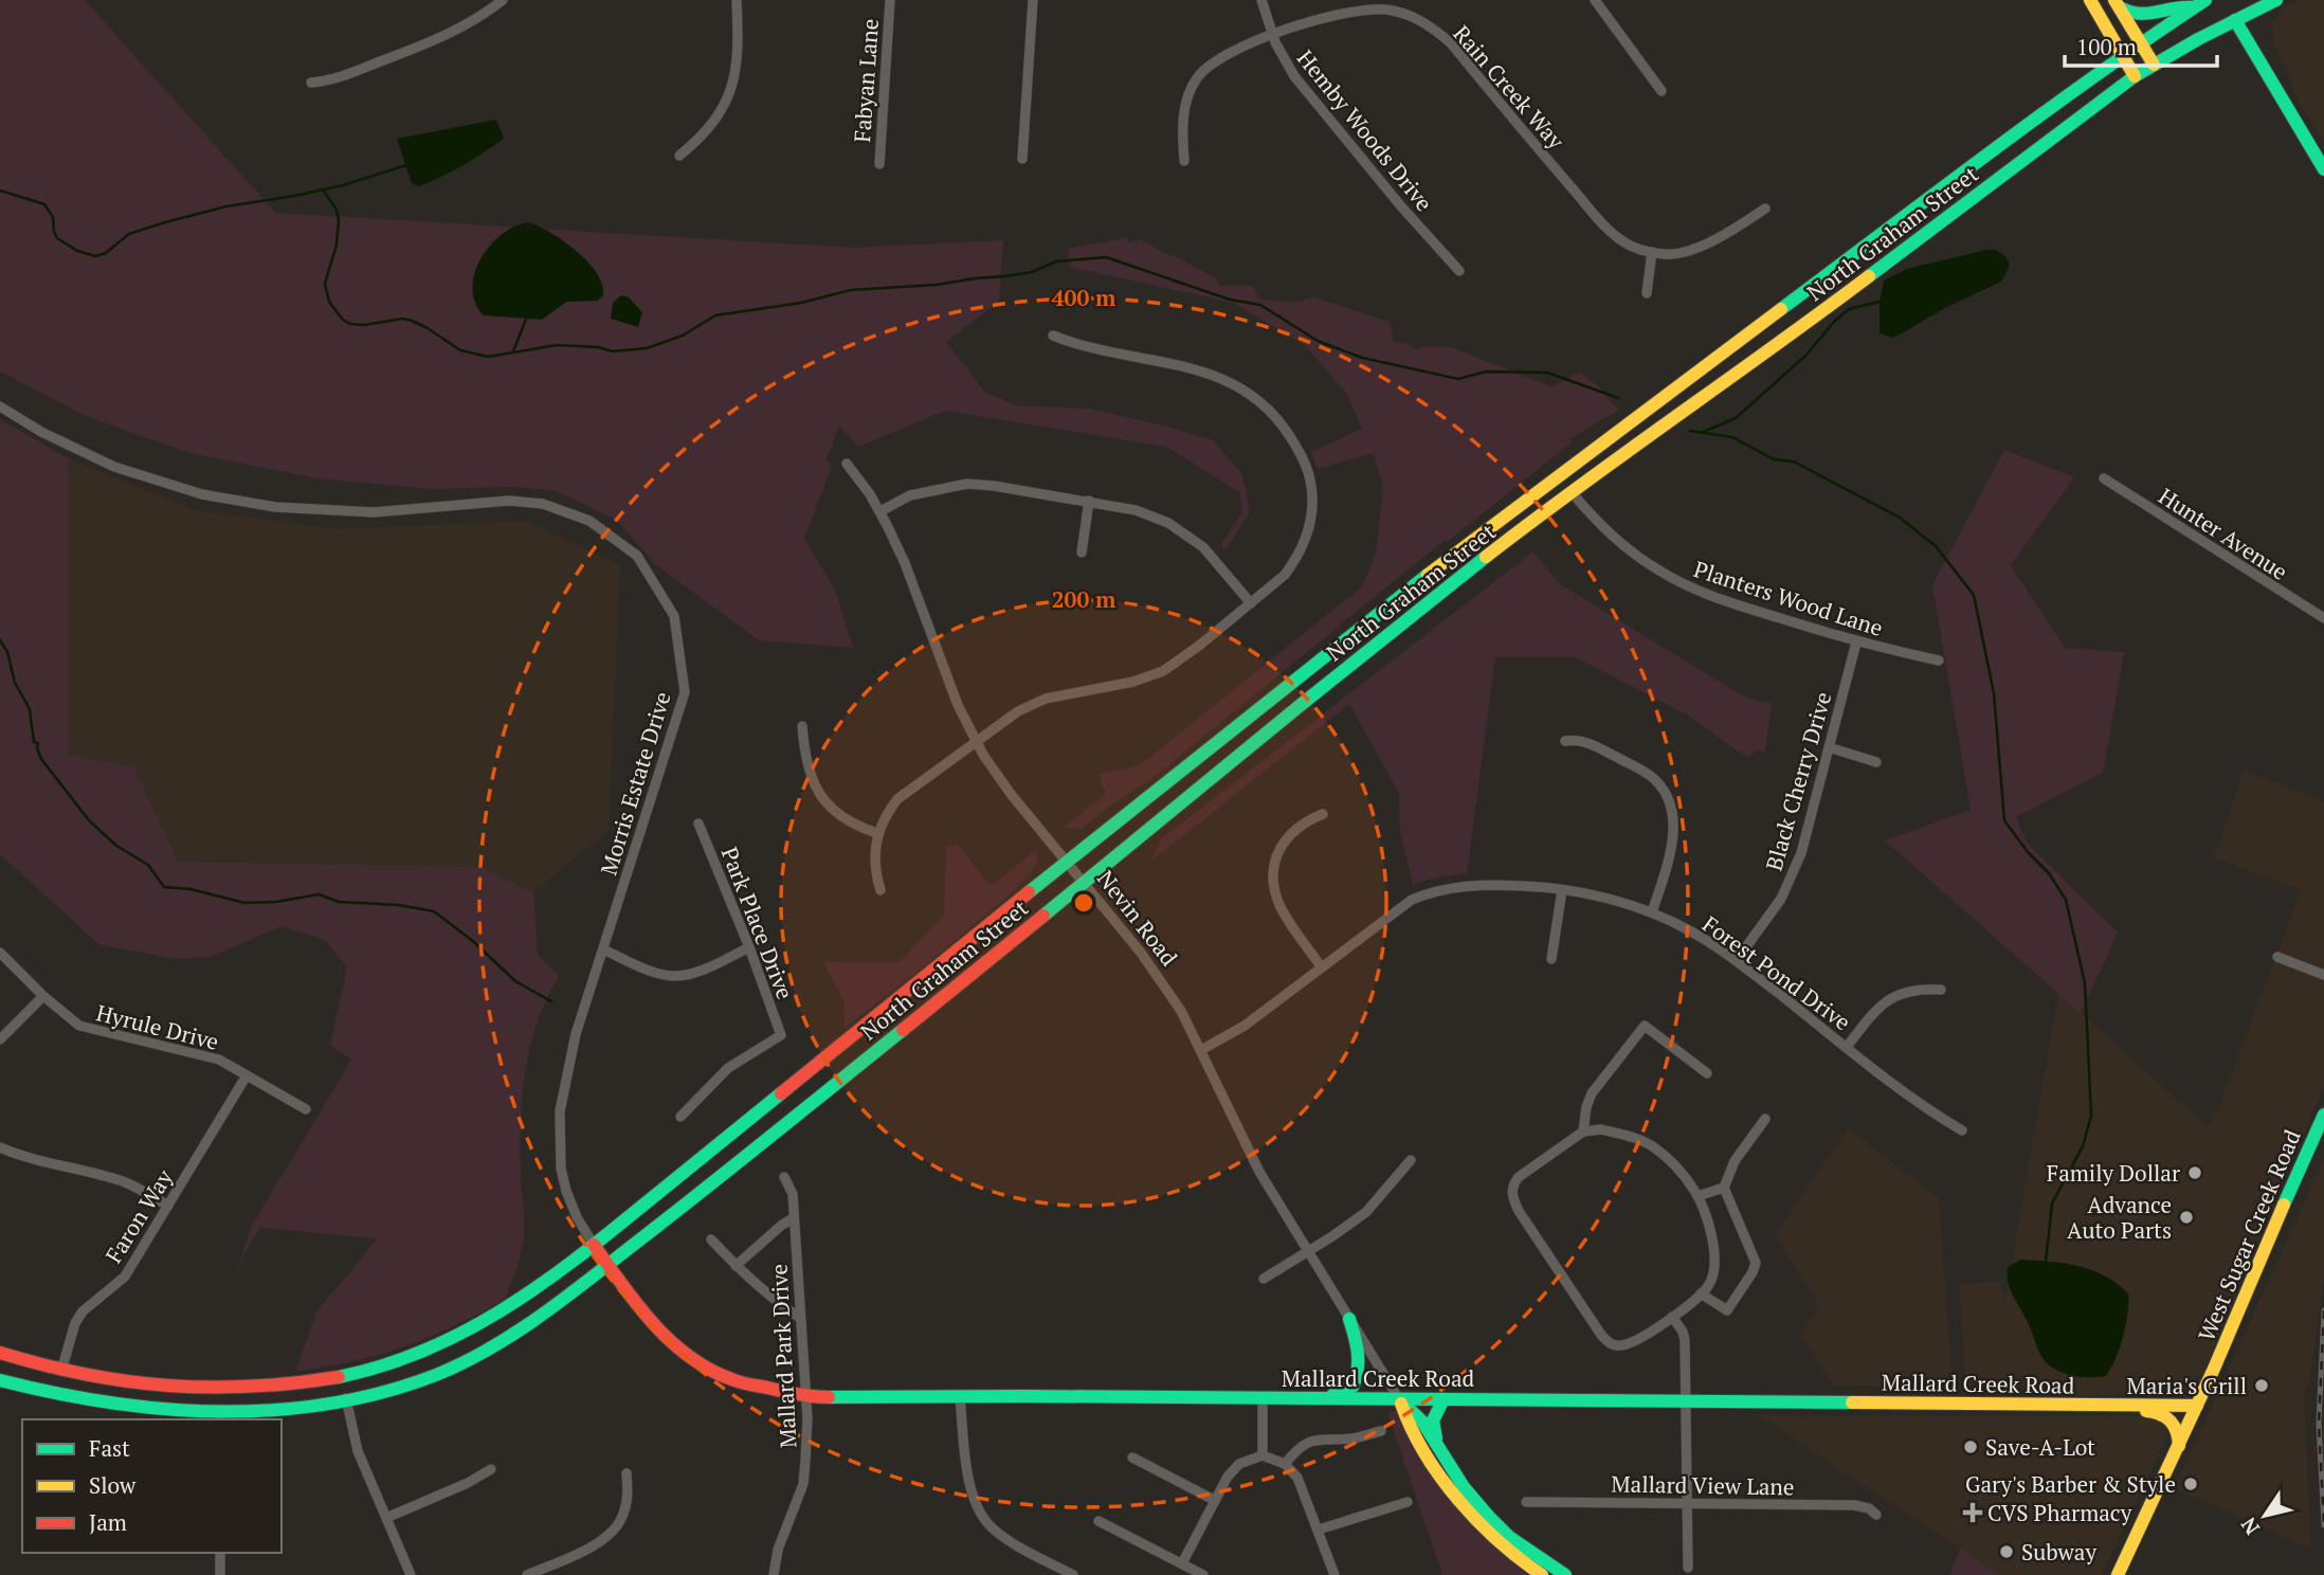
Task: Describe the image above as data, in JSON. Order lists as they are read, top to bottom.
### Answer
{
  "streets": {
    "main road": [
      "North Graham Street",
      "Nevin Road",
      "West Sugar Creek Road",
      "Mallard Creek Road"
    ],
    "street": [
      "Fabyan Lane",
      "Rain Creek Way",
      "Hemby Woods Drive",
      "Hunter Avenue",
      "Planters Wood Lane",
      "Black Cherry Drive",
      "Morris Estate Drive",
      "Park Place Drive",
      "Forest Pond Drive",
      "Hyrule Drive",
      "Faron Way",
      "Mallard Park Drive",
      "Mallard View Lane"
    ]
  },
  "crossings": [
    ["Rain Creek Way", "Hemby Woods Drive"],
    ["North Graham Street", "Planters Wood Lane"],
    ["North Graham Street", "Morris Estate Drive"],
    ["North Graham Street", "Nevin Road"],
    ["North Graham Street", "Mallard Creek Road"],
    ["Planters Wood Lane", "Black Cherry Drive"],
    ["Black Cherry Drive", "Forest Pond Drive"],
    ["Morris Estate Drive", "Mallard Creek Road"],
    ["Nevin Road", "Forest Pond Drive"],
    ["Nevin Road", "Mallard Creek Road"],
    ["Hyrule Drive", "Faron Way"],
    ["West Sugar Creek Road", "Mallard Creek Road"],
    ["Mallard Park Drive", "Mallard Creek Road"]
  ],
  "places": {
    "other": [
      "Family Dollar",
      "Advance Auto Parts",
      "Maria's Grill",
      "Save-A-Lot",
      "Gary's Barber & Style",
      "Subway"
    ],
    "health": ["CVS Pharmacy"]
  },
  "legend": ["Fast", "Slow", "Jam"],
  "scale_bar": "100 m",
  "north": "bottom left",
  "rings": ["400 m", "200 m"]
}
